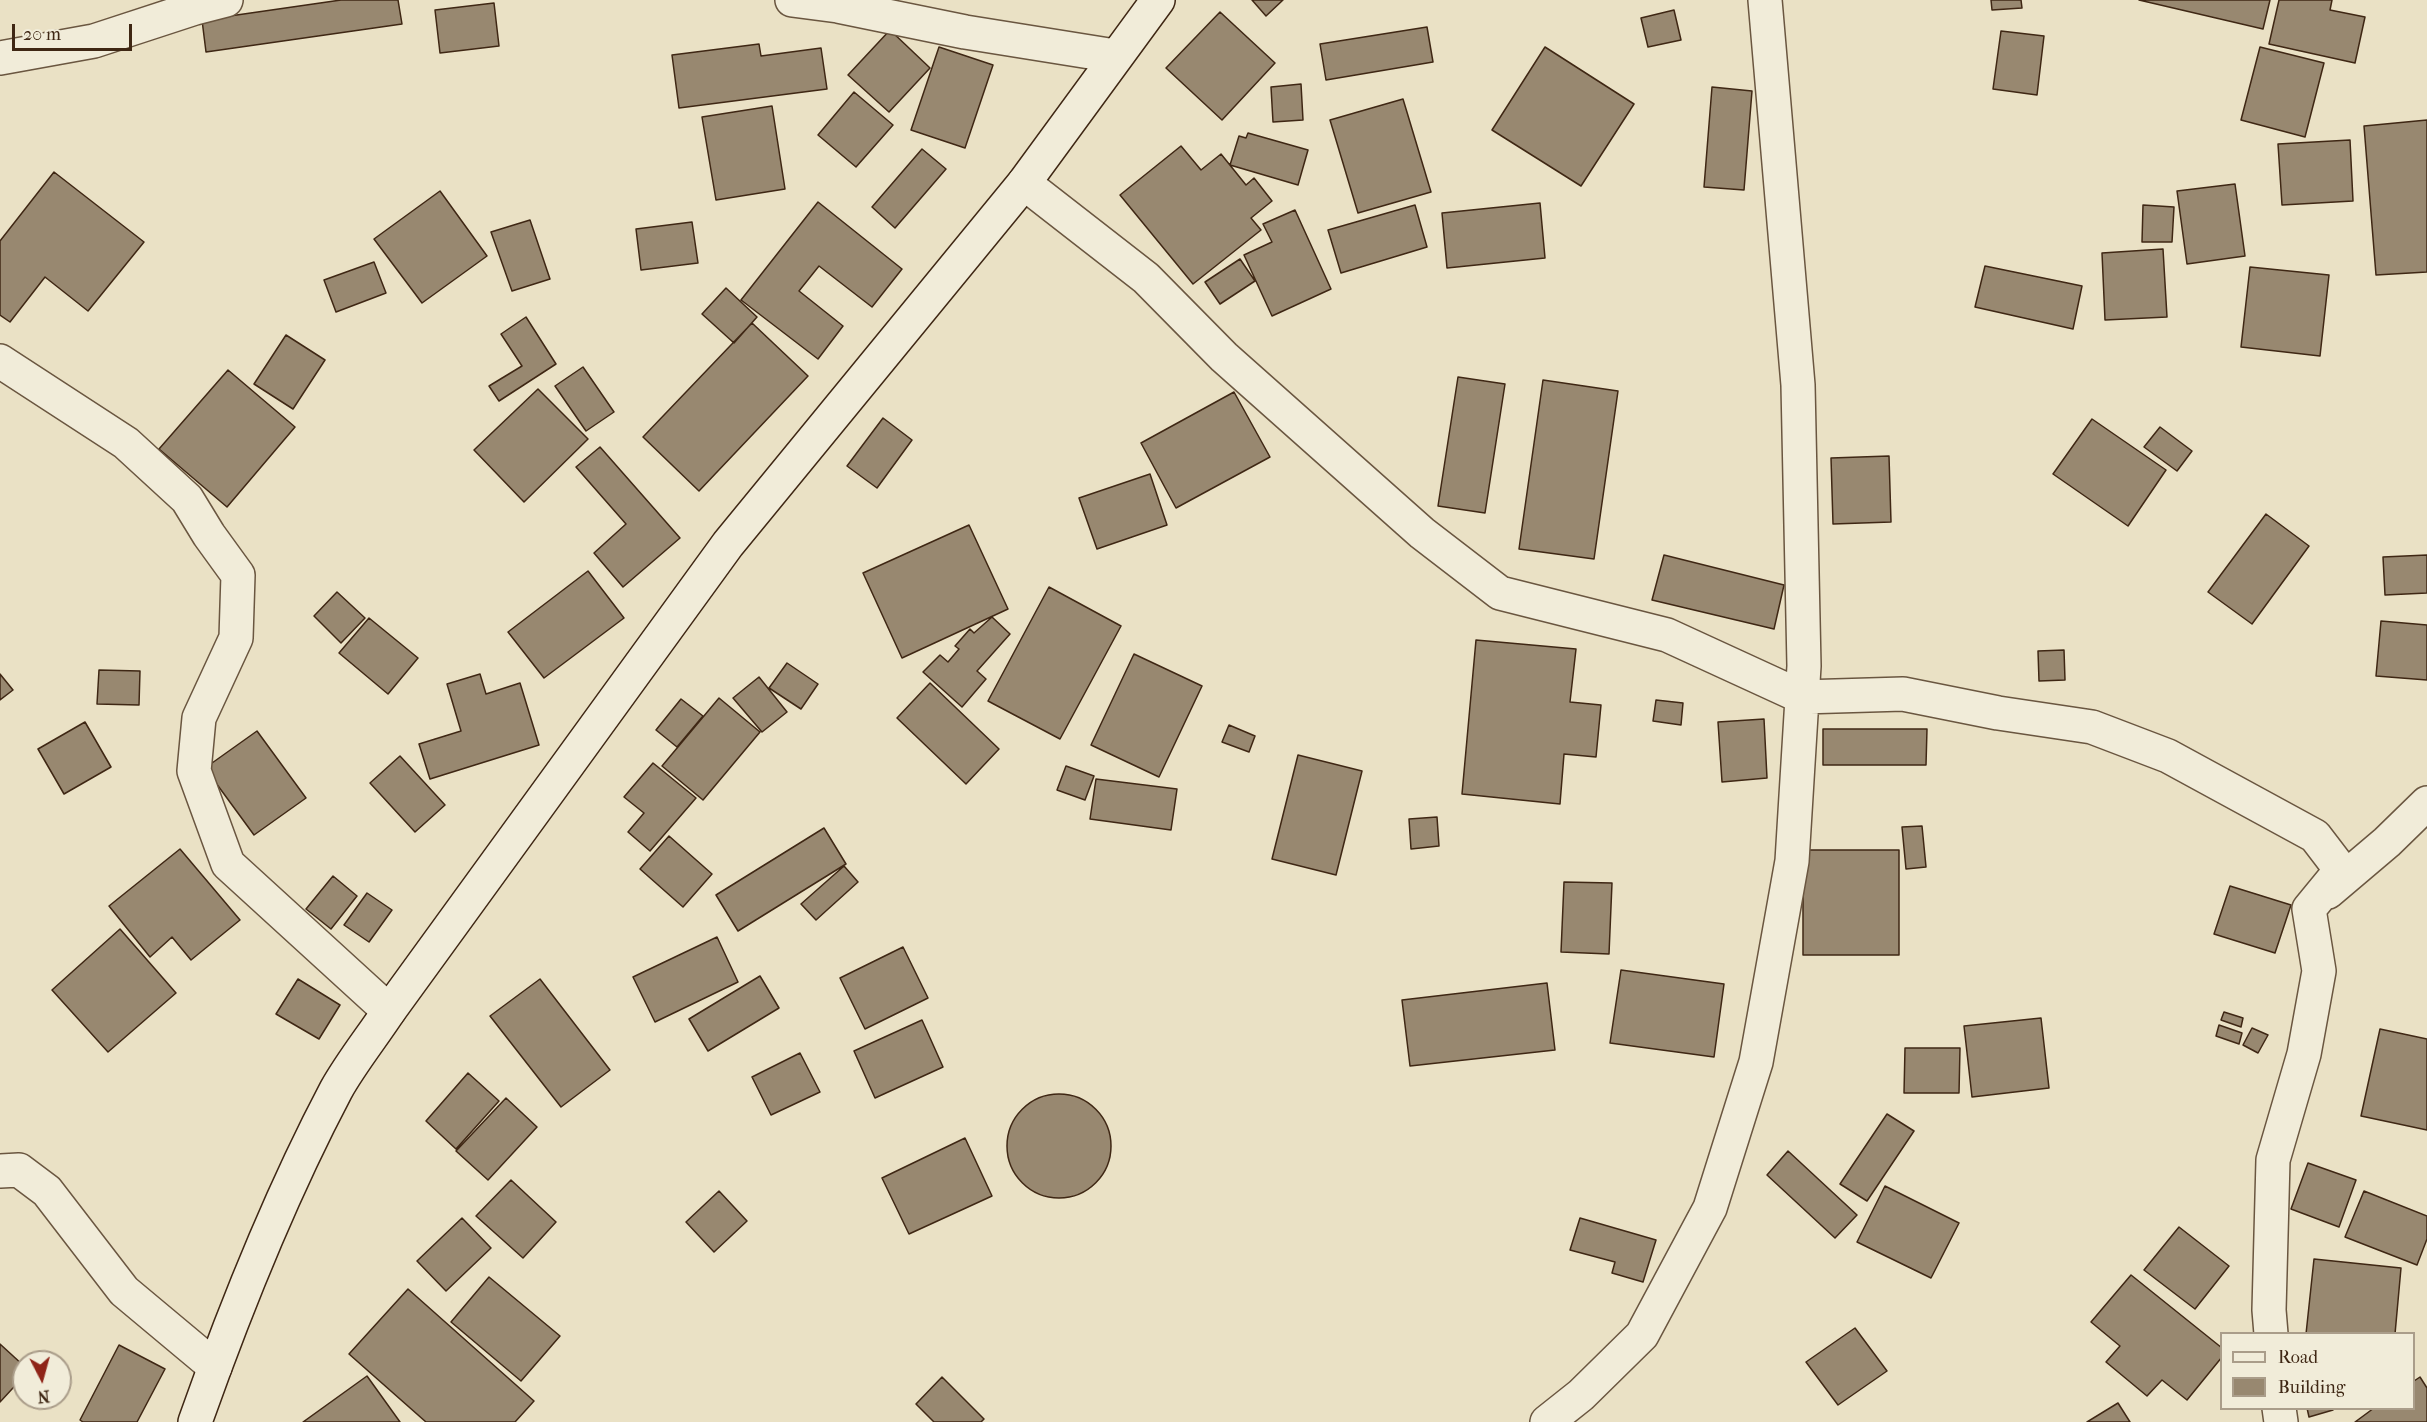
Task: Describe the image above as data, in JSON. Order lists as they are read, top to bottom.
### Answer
{
  "legend": ["Road", "Building"],
  "scale_bar": "20 m",
  "north": "bottom"
}
